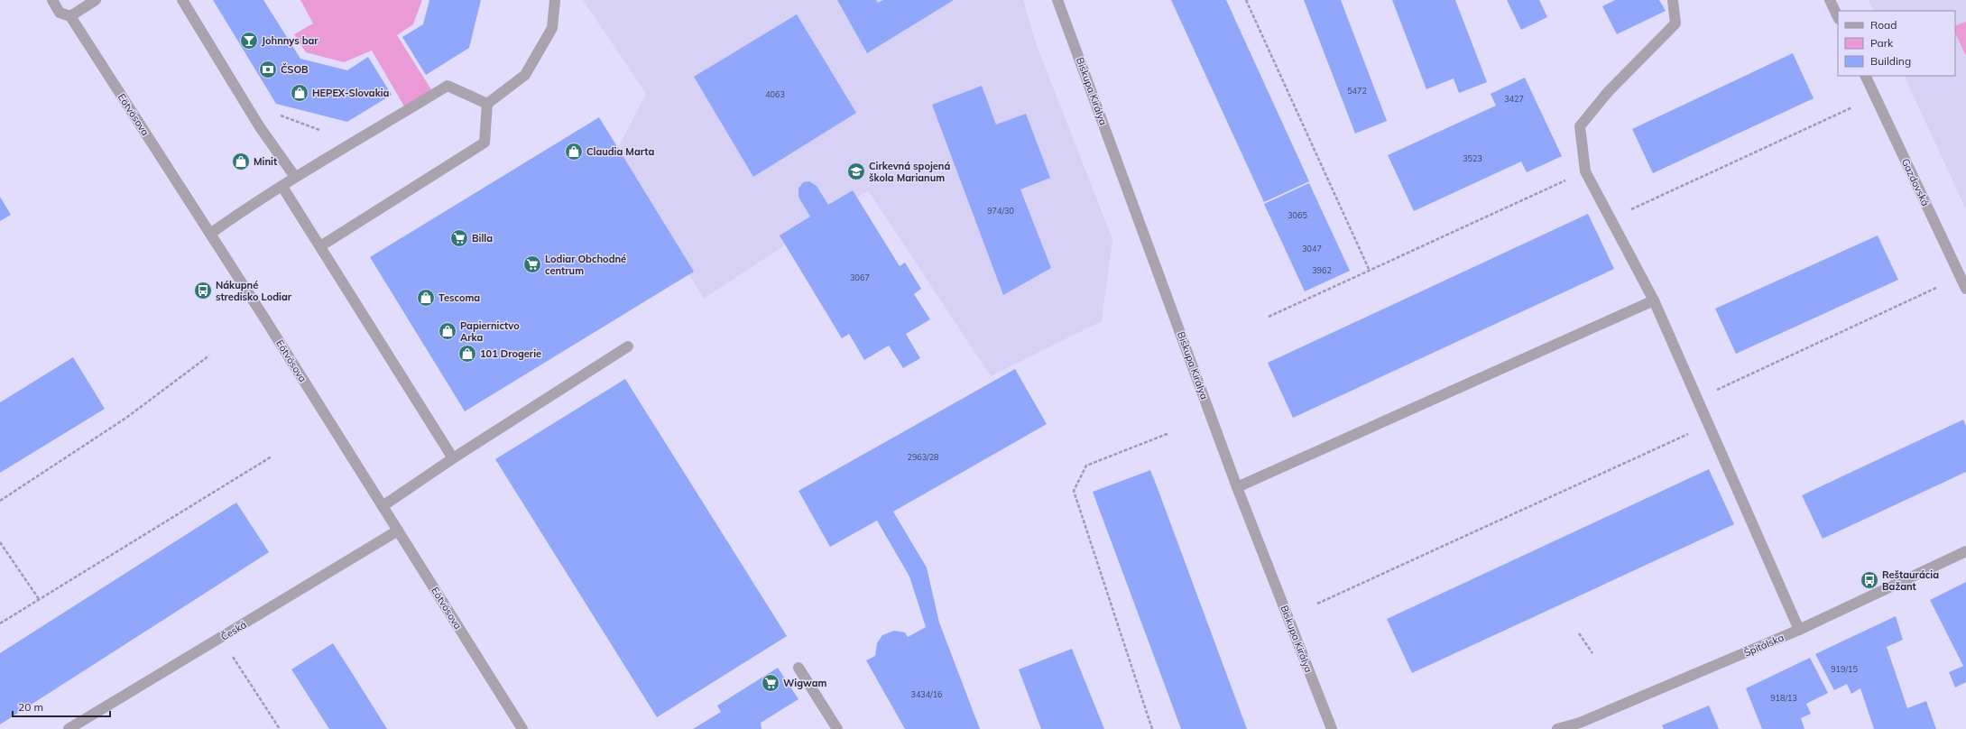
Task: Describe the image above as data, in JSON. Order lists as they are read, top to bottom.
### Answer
{
  "streets": {
    "street": [
      "Biskupa Királya",
      "Eötvösova",
      "Gazdovská",
      "Česká",
      "Špitálska"
    ]
  },
  "crossings": [
    ["Eötvösova", "Česká"]
  ],
  "places": {
    "bar": ["Johnnys bar"],
    "bank": ["ČSOB"],
    "shop": [
      "HEPEX-Slovakia",
      "Claudia Marta",
      "Minit",
      "Tescoma",
      "Papiernictvo Arka",
      "101 Drogerie"
    ],
    "school or university": ["Cirkevná spojená škola Marianum"],
    "supermarket": ["Billa", "Lodiar Obchodné centrum", "Wigwam"],
    "bus stop": ["Nákupné stredisko Lodiar", "Reštaurácia Bažant"]
  },
  "house_numbers": [
    "5472",
    "4063",
    "3427",
    "3523",
    "974/30",
    "3065",
    "3047",
    "3962",
    "3067",
    "2963/28",
    "919/15",
    "3434/16",
    "918/13"
  ],
  "legend": ["Road", "Park", "Building"],
  "scale_bar": "20 m"
}
